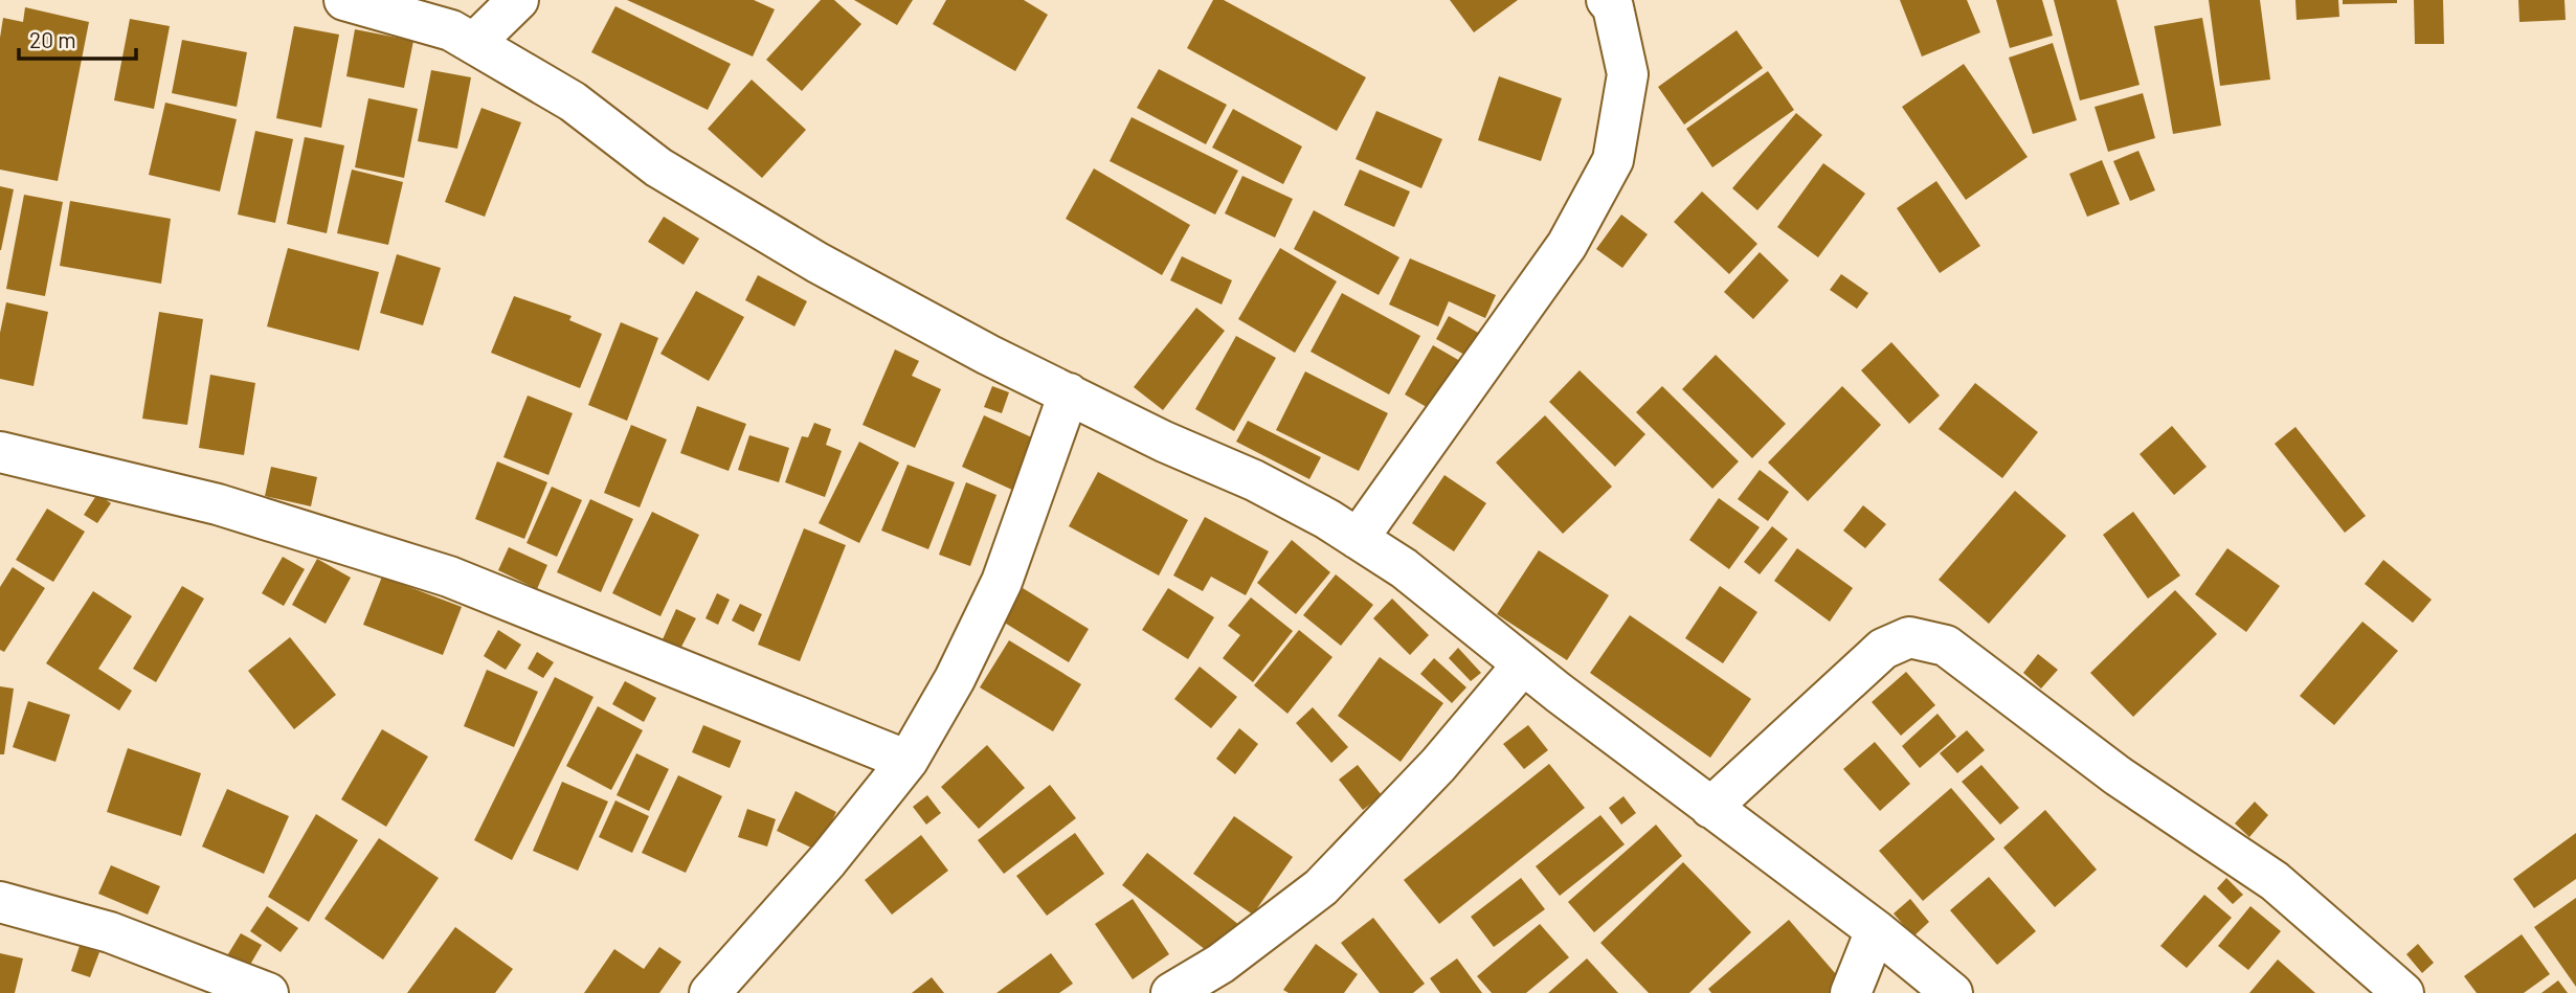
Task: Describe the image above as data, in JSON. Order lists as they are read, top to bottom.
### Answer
{
  "scale_bar": "20 m"
}
